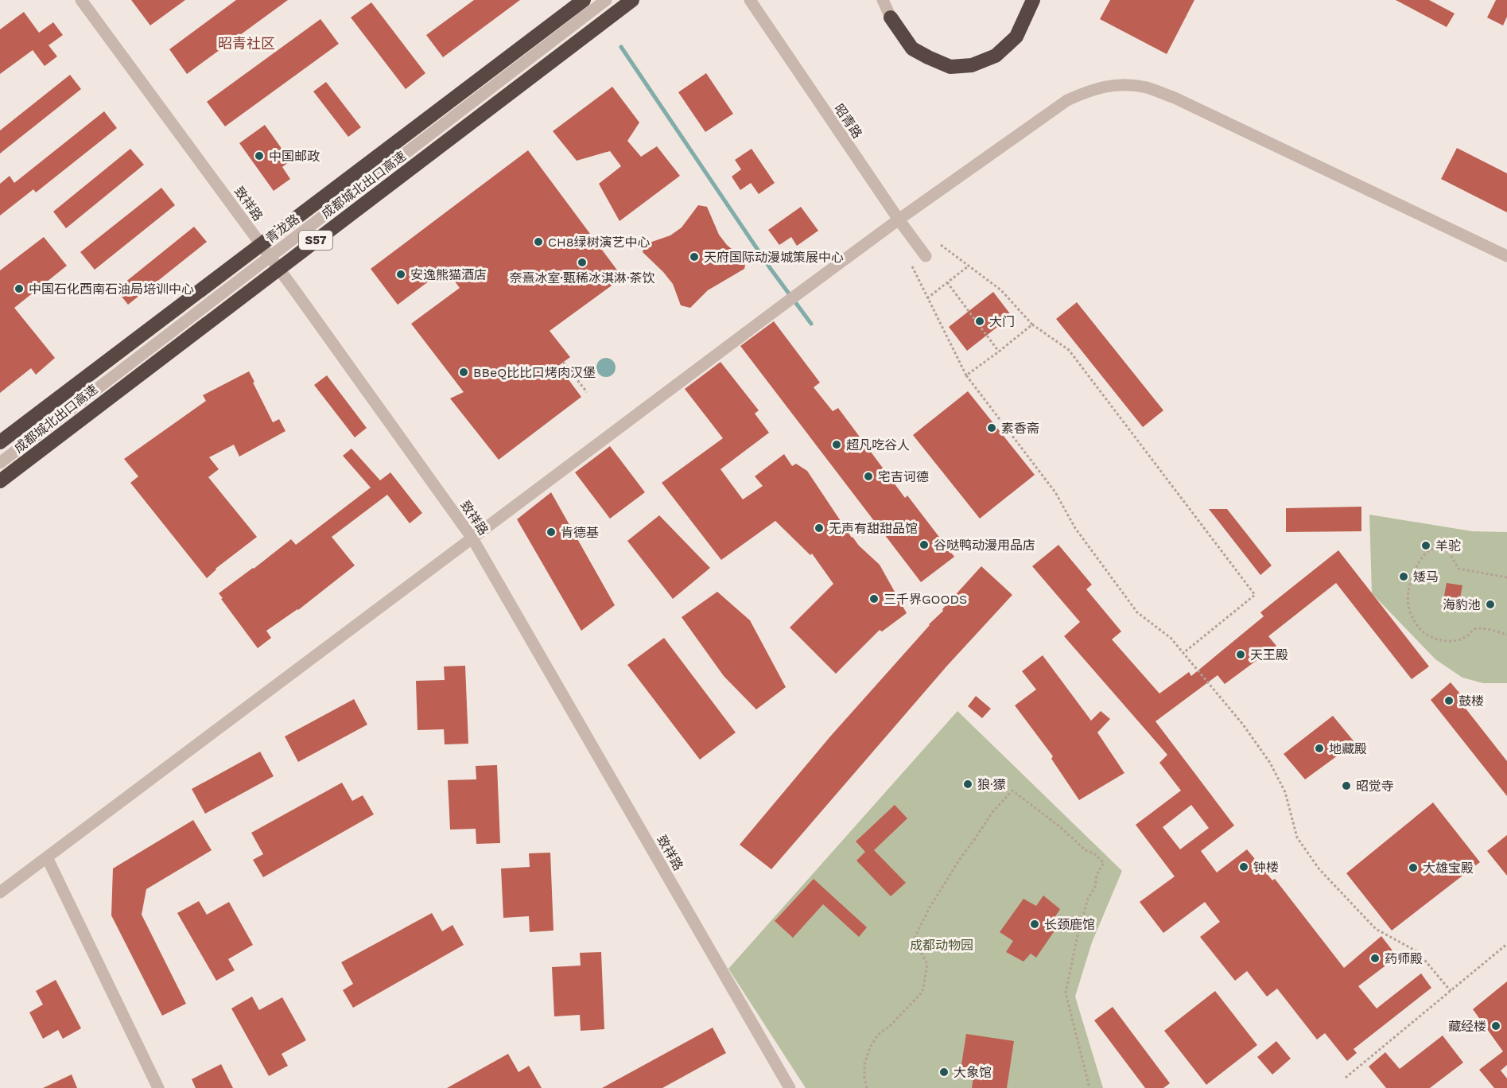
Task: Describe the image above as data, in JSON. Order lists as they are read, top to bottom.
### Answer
{
  "streets": {
    "highway": ["成都城北出口高速", "S57"],
    "street": ["昭青路", "致祥路", "青龙路"]
  },
  "crossings": [
    ["致祥路", "青龙路"]
  ],
  "districts": ["昭青社区"],
  "parks": ["成都动物园"],
  "places": [
    "中国邮政",
    "CH8绿树演艺中心",
    "天府国际动漫城策展中心",
    "奈熹冰室·甄稀冰淇淋·茶饮",
    "安逸熊猫酒店",
    "中国石化西南石油局培训中心",
    "大门",
    "BBeQ比比口烤肉汉堡",
    "素香斋",
    "超凡吃谷人",
    "宅吉诃德",
    "无声有甜甜品馆",
    "肯德基",
    "谷哒鸭动漫用品店",
    "羊驼",
    "矮马",
    "三千界GOODS",
    "海豹池",
    "天王殿",
    "鼓楼",
    "地藏殿",
    "狼·獴",
    "昭觉寺",
    "钟楼",
    "大雄宝殿",
    "长颈鹿馆",
    "药师殿",
    "藏经楼",
    "大象馆"
  ]
}
